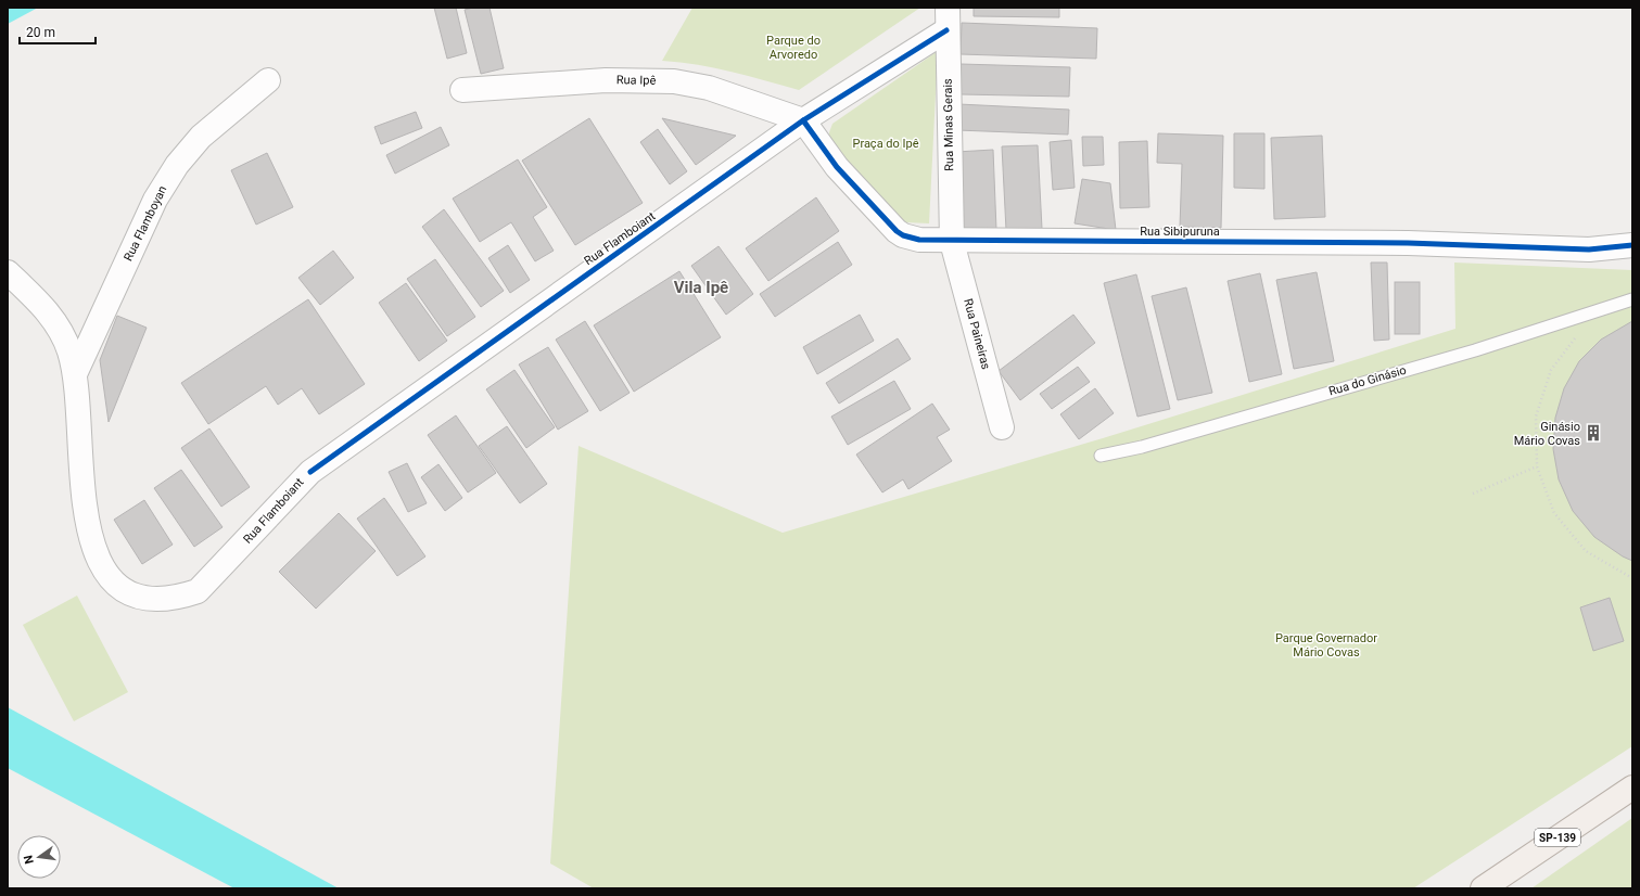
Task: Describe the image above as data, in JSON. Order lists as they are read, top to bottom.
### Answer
{
  "streets": {
    "main road": ["SP-139"],
    "street": [
      "Rua Ipê",
      "Rua Minas Gerais",
      "Rua Flamboyan",
      "Rua Sibipuruna",
      "Rua Flamboiant",
      "Rua Paineiras"
    ],
    "lane": ["Rua do Ginásio"]
  },
  "crossings": [
    ["Rua Ipê", "Rua Sibipuruna"],
    ["Rua Ipê", "Rua Flamboiant"],
    ["Rua Minas Gerais", "Rua Sibipuruna"],
    ["Rua Minas Gerais", "Rua Flamboiant"],
    ["Rua Minas Gerais", "Rua Paineiras"],
    ["Rua Flamboyan", "Rua Flamboiant"],
    ["Rua Sibipuruna", "Rua Flamboiant"],
    ["Rua Sibipuruna", "Rua Paineiras"]
  ],
  "districts": ["Vila Ipê"],
  "parks": ["Parque do Arvoredo", "Praça do Ipê", "Parque Governador Mário Covas"],
  "places": {
    "building": ["Ginásio Mário Covas"]
  },
  "scale_bar": "20 m",
  "north": "left"
}
